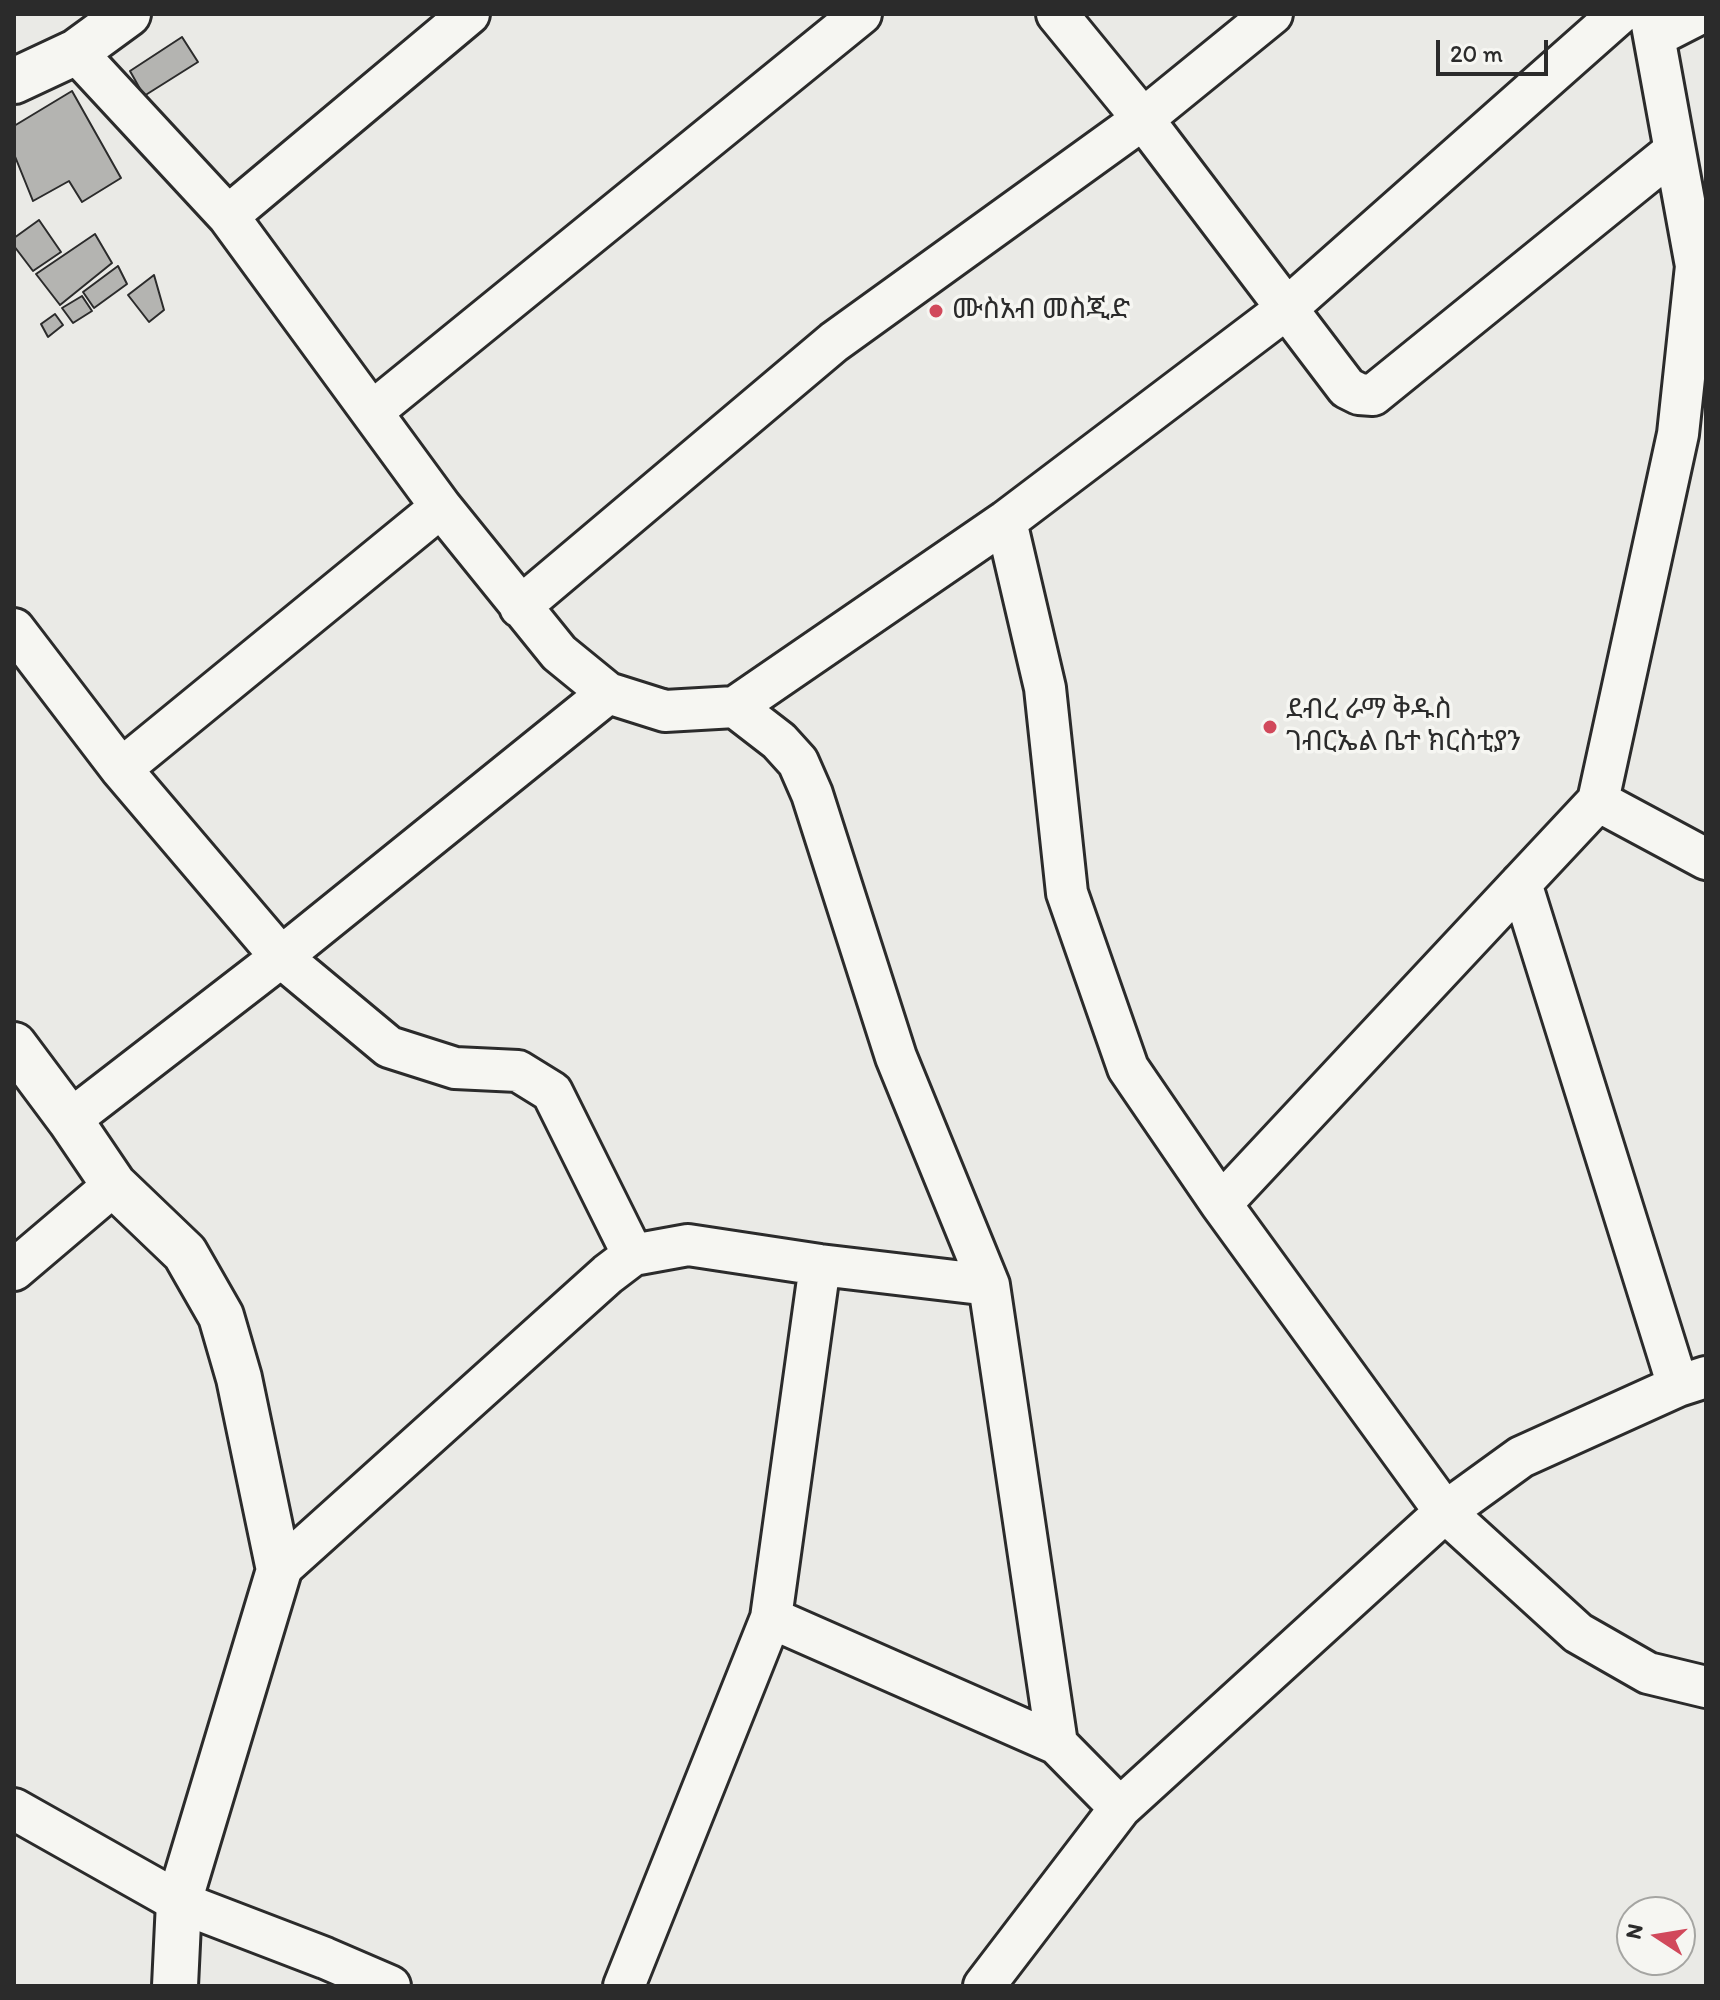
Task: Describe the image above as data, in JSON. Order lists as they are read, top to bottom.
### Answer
{
  "places": ["ሙስአብ መስጂድ", "ደብረ ራማ ቅዱስ ገብርኤል ቤተ ክርስቲያን"],
  "scale_bar": "20 m",
  "north": "left"
}
